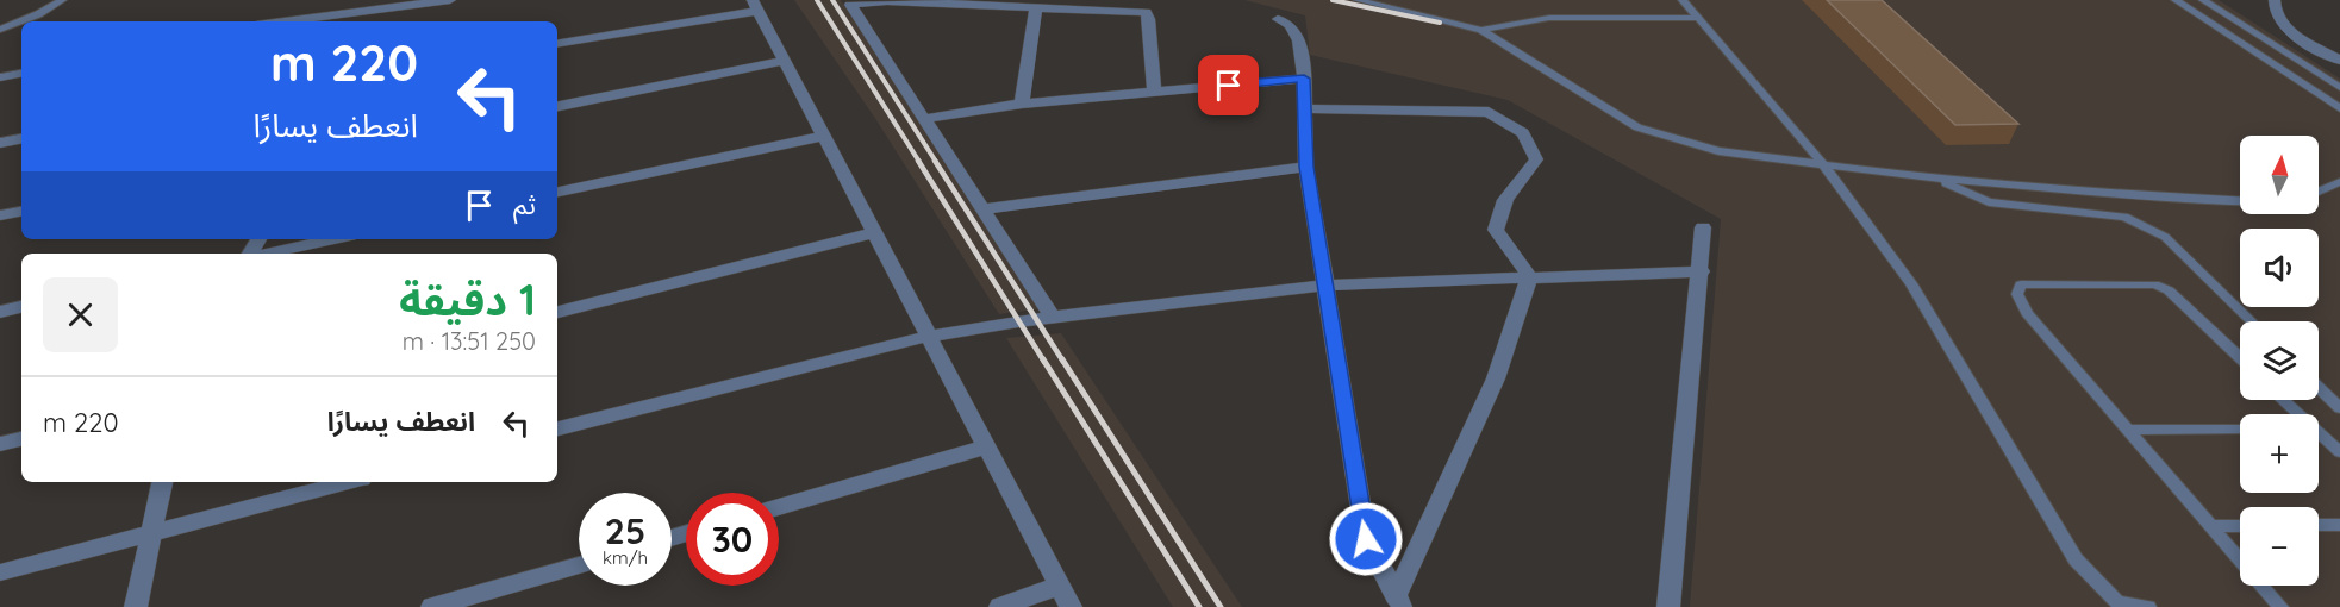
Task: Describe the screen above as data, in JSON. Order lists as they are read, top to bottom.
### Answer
{
  "north": "top",
  "page": {
    "turn": ["220 m", "انعطف يسارًا"],
    "map_buttons": ["+", "−"],
    "then": "ثم",
    "heading": ["1 دقيقة", "250 m · 13:51"],
    "list": [
      {
        "name": "انعطف يسارًا",
        "value": "220 m"
      }
    ],
    "speed": "25 km/h",
    "limit": "30"
  }
}
